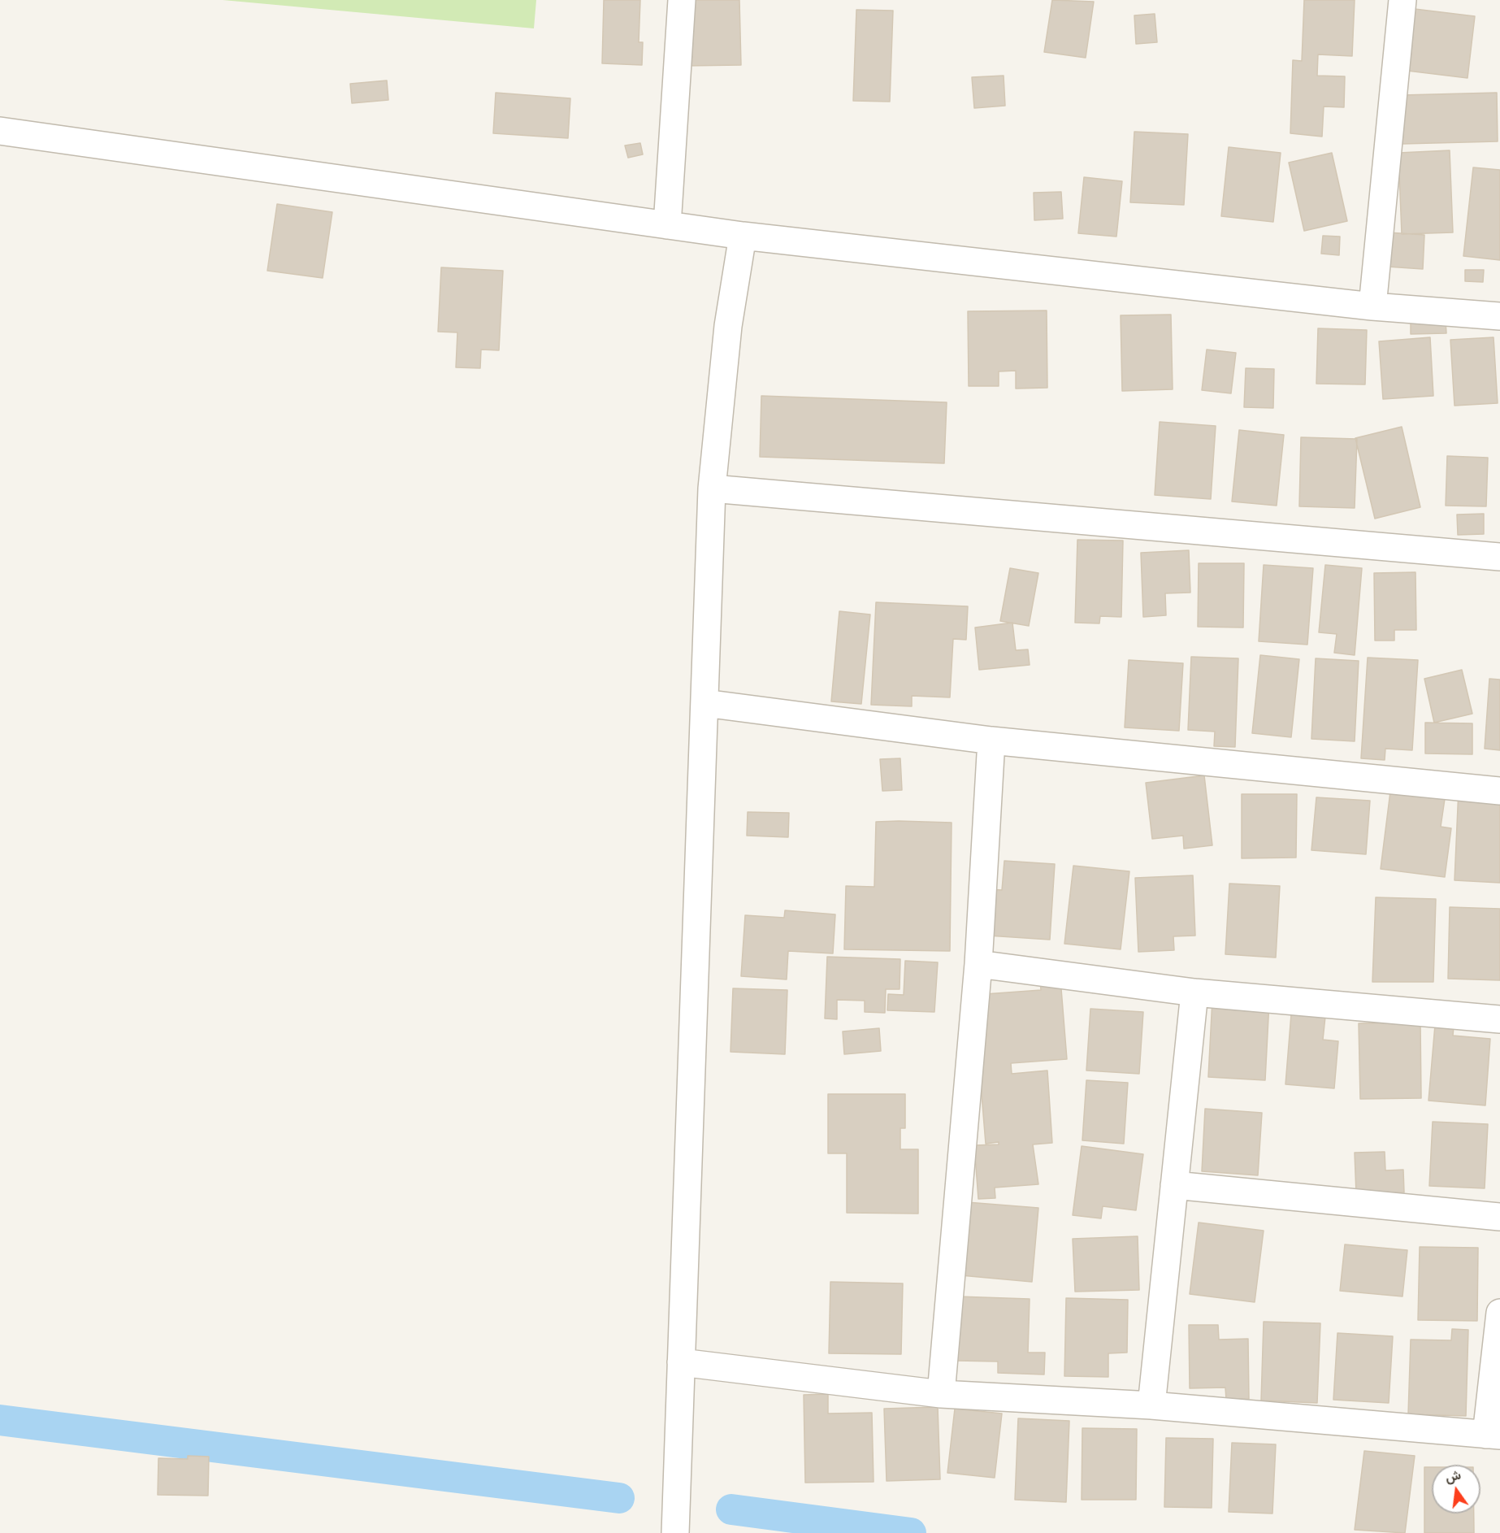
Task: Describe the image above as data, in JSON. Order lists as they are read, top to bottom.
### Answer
{
  "north": "top"
}
